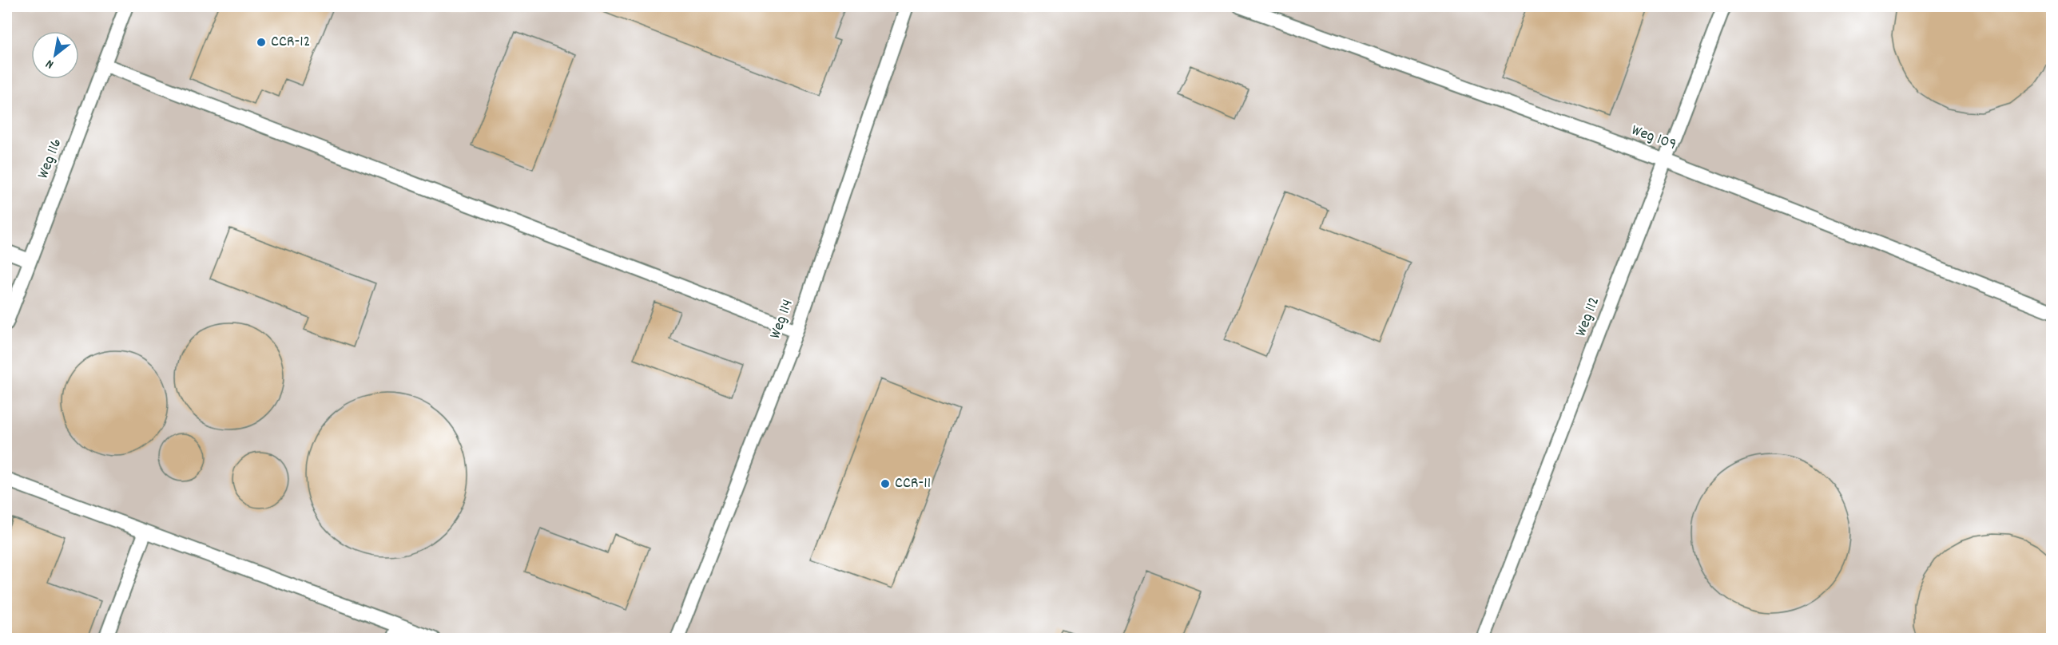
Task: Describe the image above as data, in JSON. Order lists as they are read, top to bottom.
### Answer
{
  "streets": {
    "lane": [
      "Weg 109",
      "Weg 116",
      "Weg 112",
      "Weg 114"
    ]
  },
  "crossings": [
    ["Weg 109", "Weg 112"]
  ],
  "places": ["CCR-12", "CCR-11"],
  "north": "bottom left"
}
